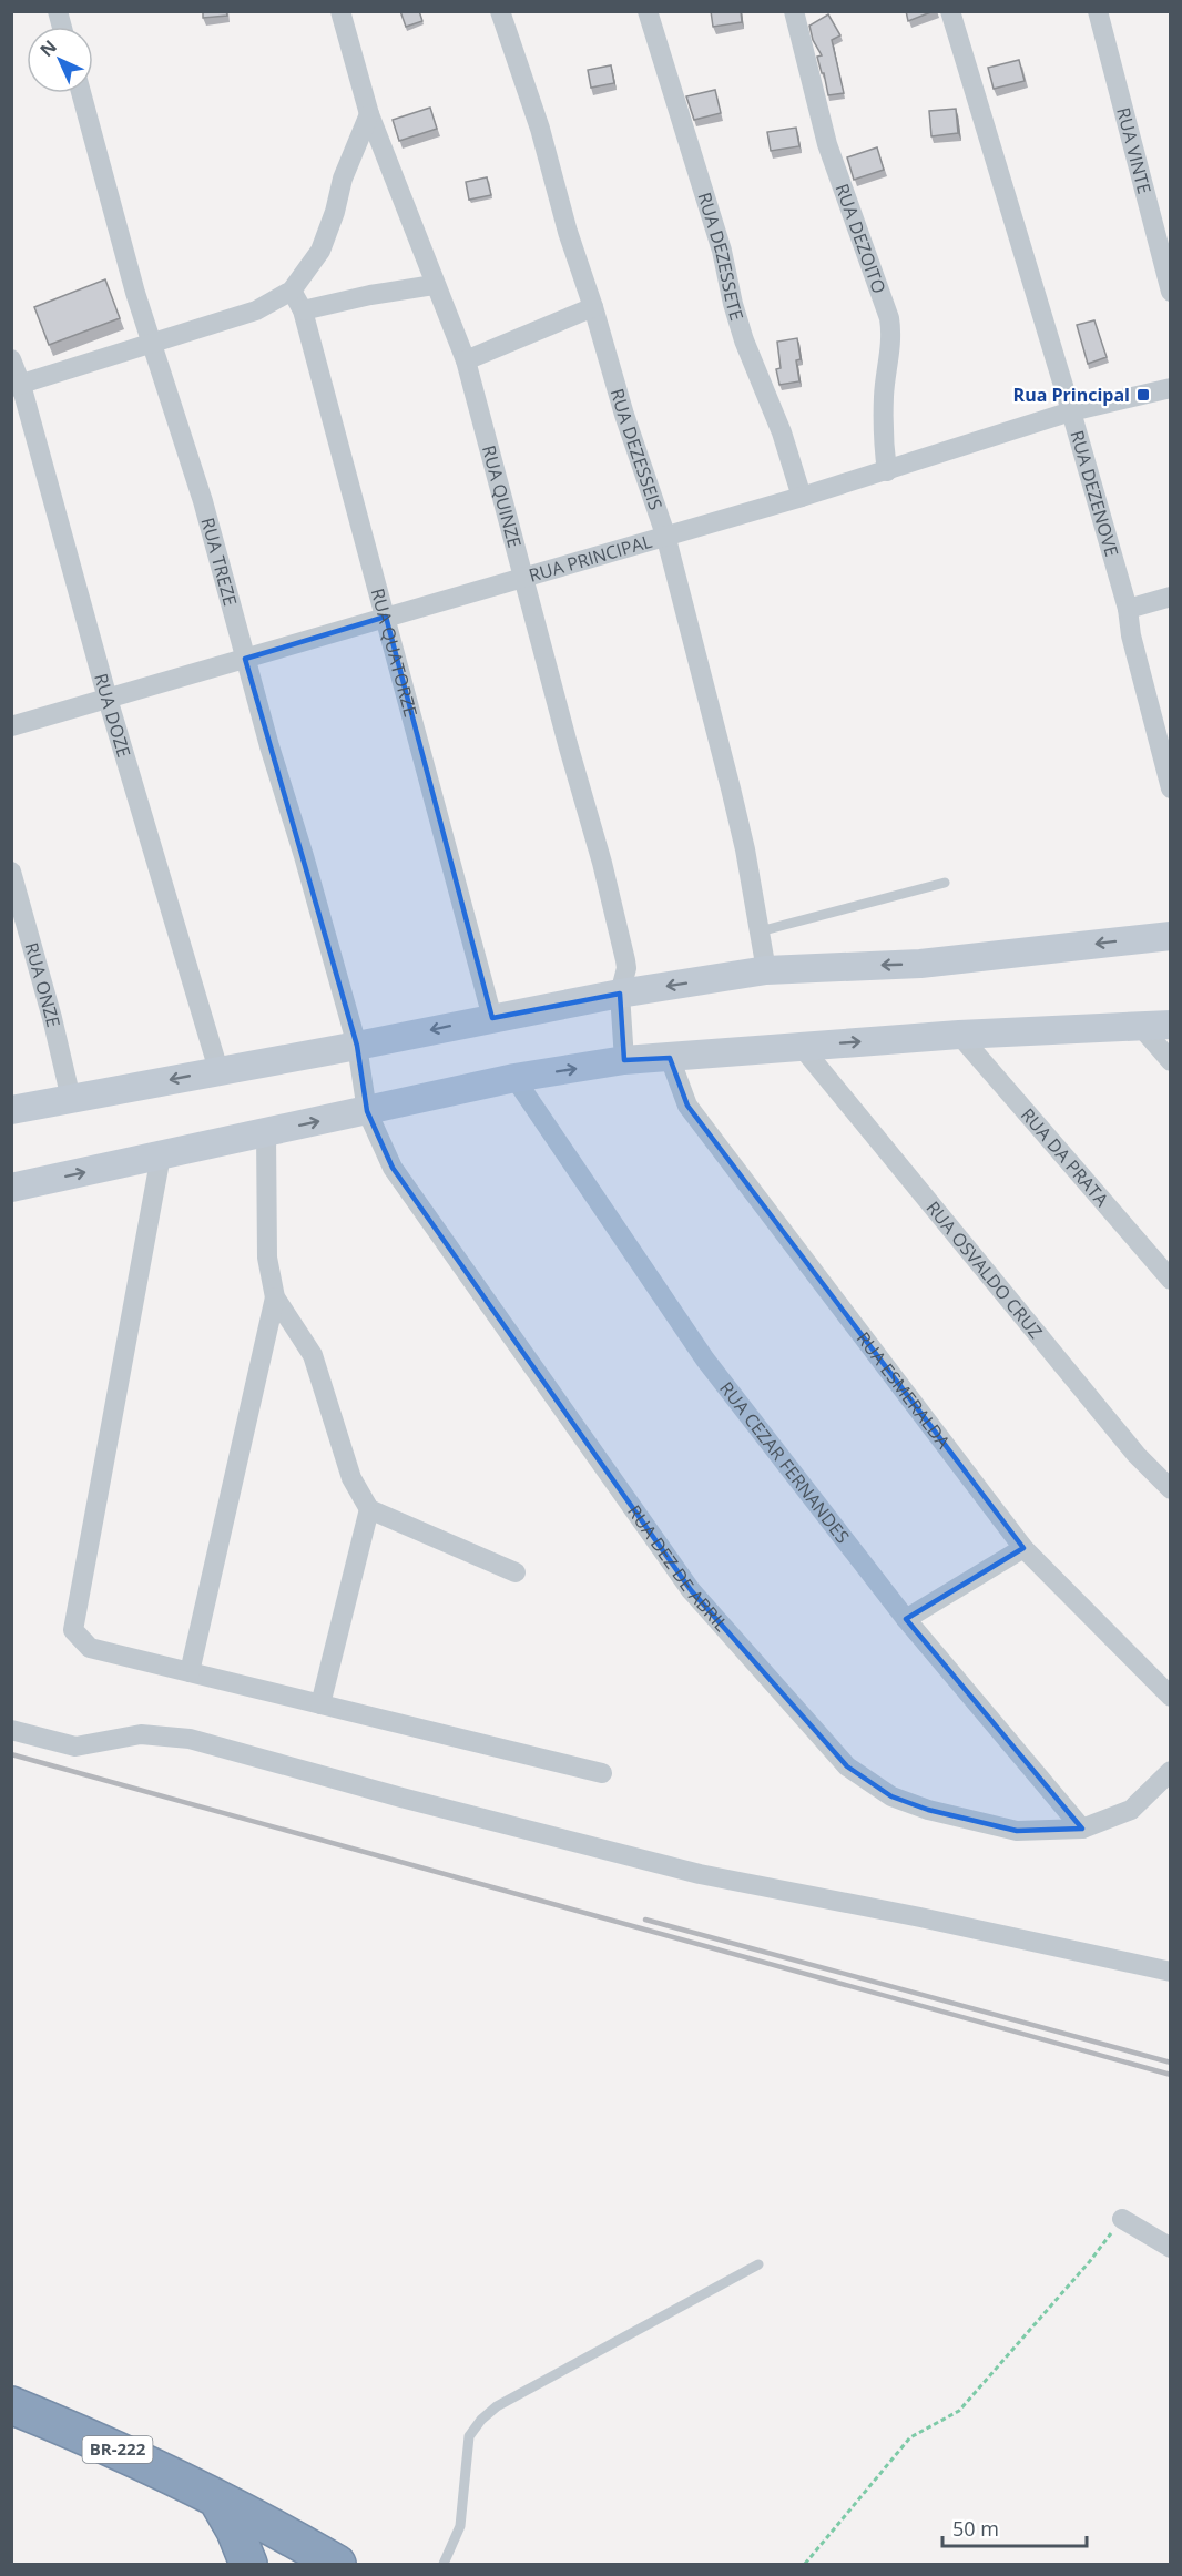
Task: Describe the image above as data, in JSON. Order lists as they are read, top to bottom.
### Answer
{
  "streets": {
    "highway": ["BR-222"],
    "street": [
      "RUA VINTE",
      "RUA DEZOITO",
      "RUA DEZESSETE",
      "RUA DEZESSEIS",
      "RUA DEZENOVE",
      "RUA QUINZE",
      "RUA PRINCIPAL",
      "RUA TREZE",
      "RUA QUATORZE",
      "RUA DOZE",
      "RUA ONZE",
      "RUA DA PRATA",
      "RUA OSVALDO CRUZ",
      "RUA ESMERALDA",
      "RUA CEZAR FERNANDES",
      "RUA DEZ DE ABRIL"
    ]
  },
  "crossings": [
    ["RUA DEZOITO", "RUA PRINCIPAL"],
    ["RUA DEZESSETE", "RUA PRINCIPAL"],
    ["RUA DEZESSEIS", "RUA PRINCIPAL"],
    ["RUA DEZENOVE", "RUA PRINCIPAL"],
    ["RUA QUINZE", "RUA PRINCIPAL"],
    ["RUA PRINCIPAL", "RUA TREZE"],
    ["RUA PRINCIPAL", "RUA QUATORZE"],
    ["RUA PRINCIPAL", "RUA DOZE"],
    ["RUA TREZE", "RUA DEZ DE ABRIL"],
    ["RUA CEZAR FERNANDES", "RUA DEZ DE ABRIL"]
  ],
  "places": {
    "transit": ["Rua Principal"]
  },
  "scale_bar": "50 m",
  "north": "top left"
}
